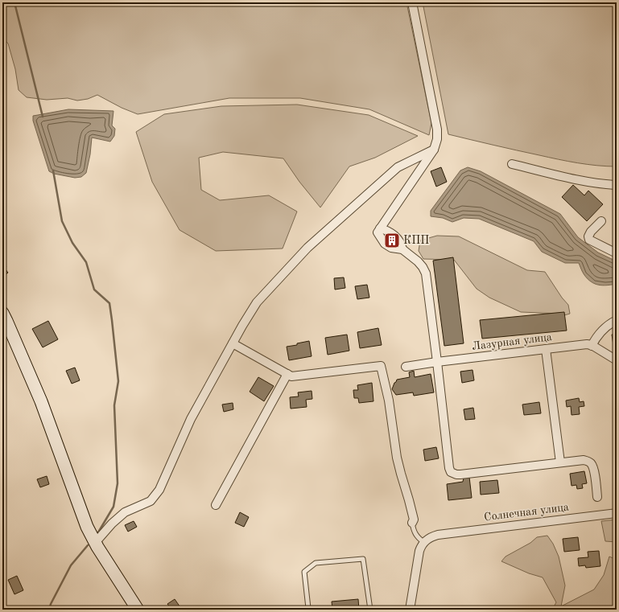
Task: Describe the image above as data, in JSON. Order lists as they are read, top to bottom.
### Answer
{
  "streets": {
    "street": ["Лазурная улица", "Солнечная улица"]
  },
  "places": {
    "building": ["КПП"]
  }
}
